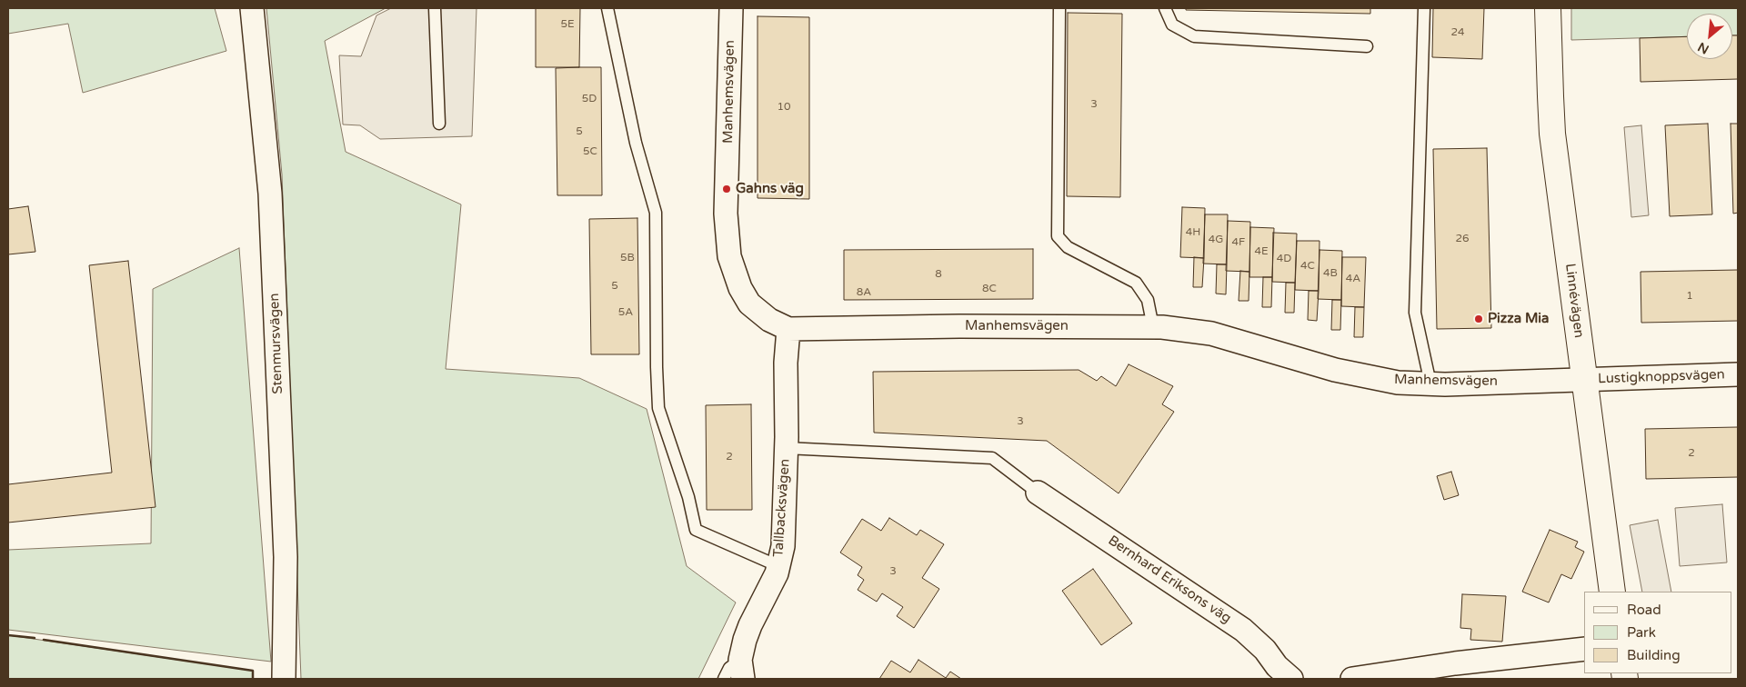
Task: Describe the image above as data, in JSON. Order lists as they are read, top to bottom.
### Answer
{
  "streets": {
    "street": [
      "Manhemsvägen",
      "Linnévägen",
      "Stenmursvägen",
      "Lustigknoppsvägen",
      "Tallbacksvägen",
      "Bernhard Eriksons väg"
    ]
  },
  "crossings": [
    ["Manhemsvägen", "Linnévägen"],
    ["Manhemsvägen", "Lustigknoppsvägen"],
    ["Manhemsvägen", "Tallbacksvägen"],
    ["Linnévägen", "Lustigknoppsvägen"]
  ],
  "places": ["Gahns väg", "Pizza Mia"],
  "house_numbers": [
    "5E",
    "24",
    "5D",
    "3",
    "10",
    "5",
    "5C",
    "4H",
    "26",
    "4G",
    "4F",
    "4E",
    "5B",
    "4D",
    "4C",
    "4B",
    "8",
    "4A",
    "5",
    "8C",
    "8A",
    "1",
    "5A",
    "3",
    "2",
    "2",
    "3"
  ],
  "legend": ["Road", "Park", "Building"],
  "north": "bottom left"
}
